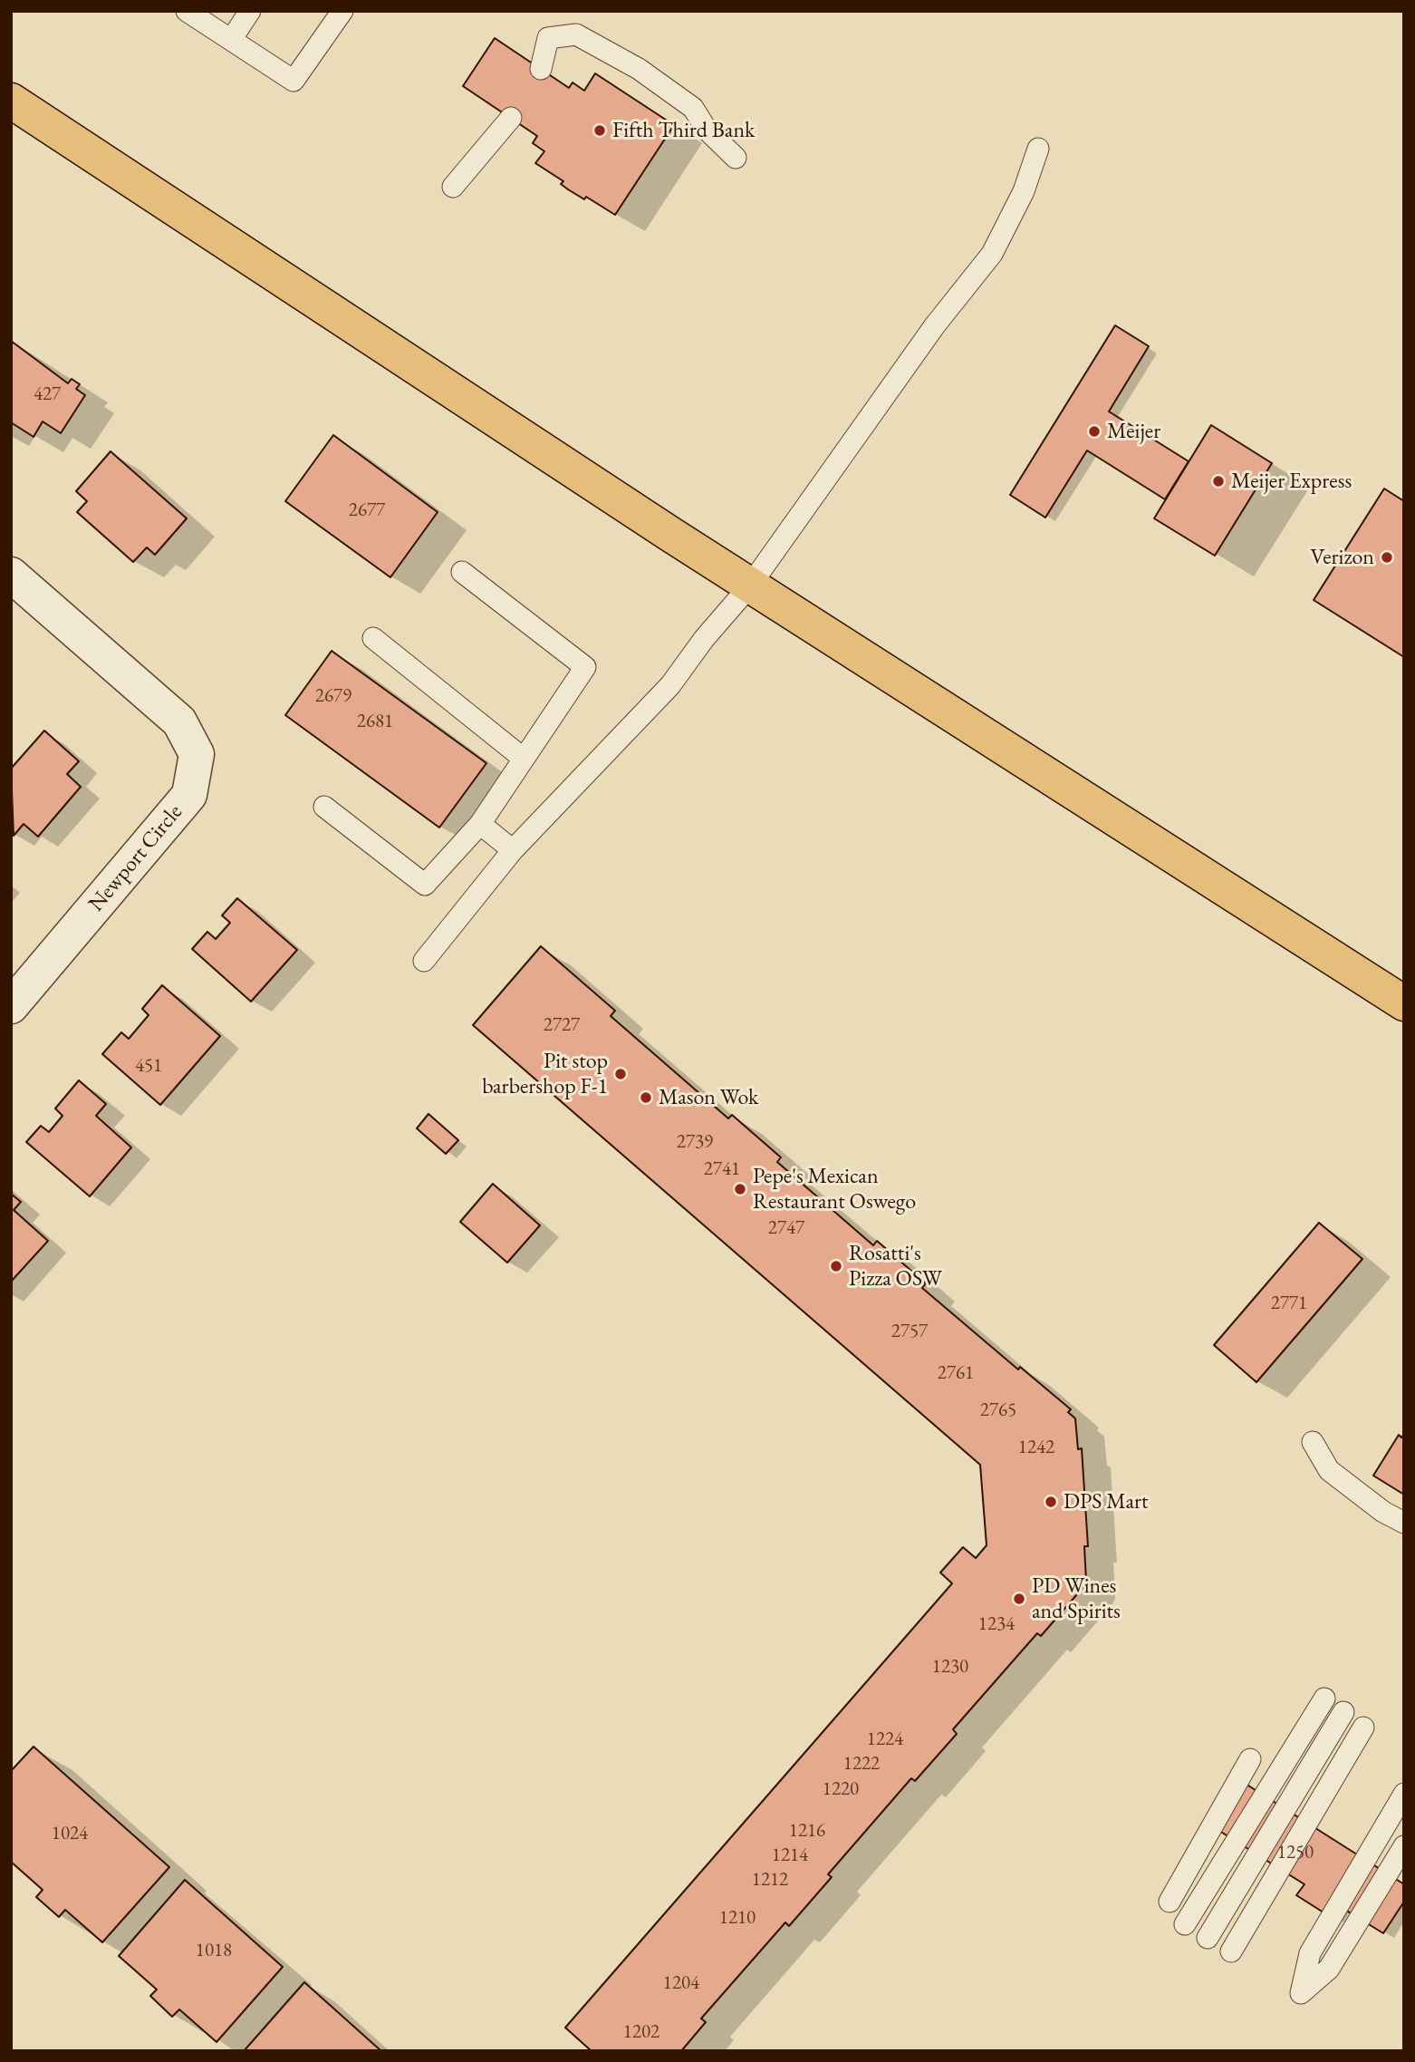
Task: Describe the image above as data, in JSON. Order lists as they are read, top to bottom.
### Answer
{
  "streets": {
    "street": ["Newport Circle"]
  },
  "places": [
    "Fifth Third Bank",
    "Meijer",
    "Meijer Express",
    "Verizon",
    "Pit stop barbershop F-1",
    "Mason Wok",
    "Pepe's Mexican Restaurant Oswego",
    "Rosatti's Pizza OSW",
    "DPS Mart",
    "PD Wines and Spirits"
  ],
  "house_numbers": [
    "427",
    "2677",
    "2679",
    "2681",
    "2727",
    "451",
    "2739",
    "2741",
    "2747",
    "2771",
    "2757",
    "2761",
    "2765",
    "1242",
    "1234",
    "1230",
    "1224",
    "1222",
    "1220",
    "1216",
    "1024",
    "1250",
    "1214",
    "1212",
    "1210",
    "1018",
    "1204",
    "1202"
  ]
}
